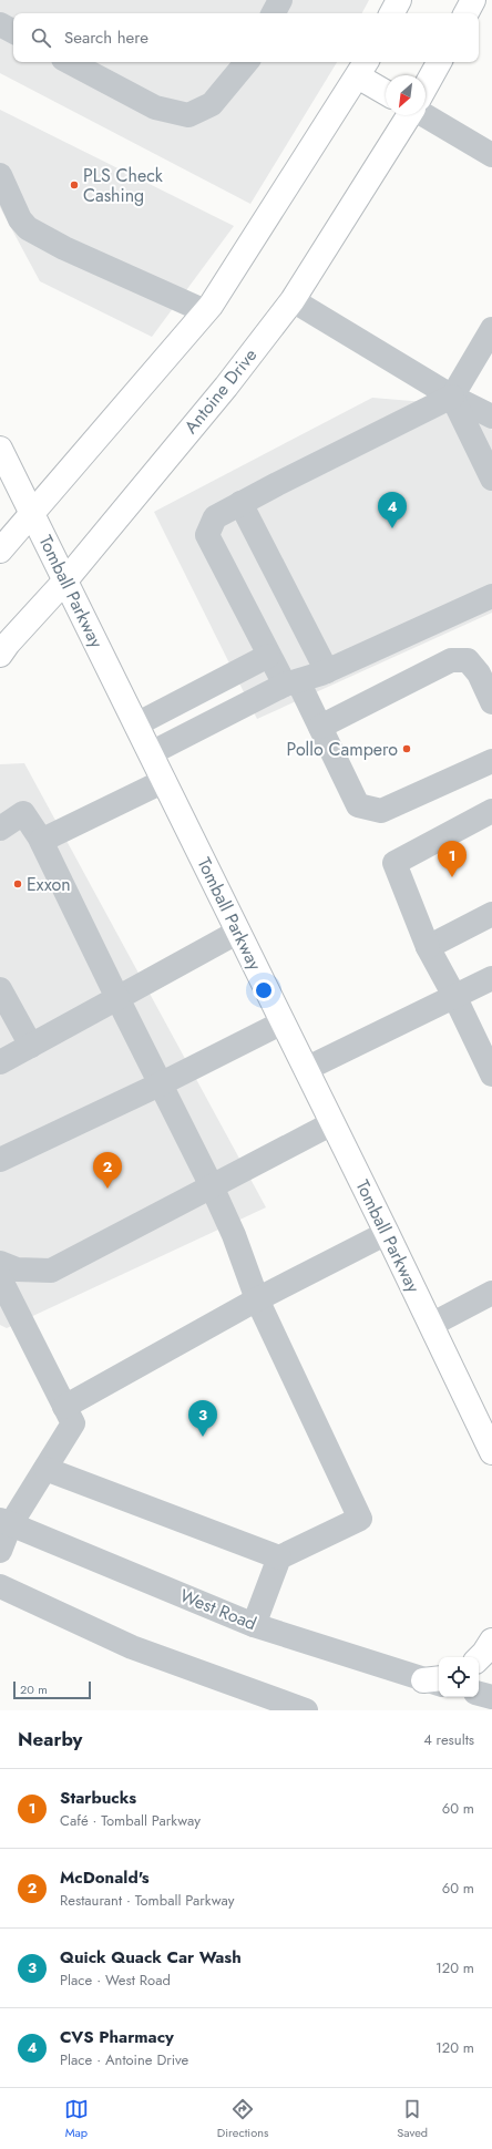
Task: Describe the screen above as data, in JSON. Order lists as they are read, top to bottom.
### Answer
{
  "streets": {
    "main road": ["Antoine Drive", "Tomball Parkway"],
    "street": ["West Road"]
  },
  "crossings": [
    ["Antoine Drive", "Tomball Parkway"]
  ],
  "places": ["PLS Check Cashing", "Pollo Campero", "Exxon"],
  "scale_bar": "20 m",
  "north": "bottom left",
  "page": {
    "search": "Search here",
    "pins": [
      "4",
      "1",
      "2",
      "3"
    ],
    "scale": "20 m",
    "heading": ["Nearby", "4 results"],
    "list": [
      {
        "mark": "1",
        "name": "Starbucks",
        "note": "Café · Tomball Parkway",
        "value": "60 m"
      },
      {
        "mark": "2",
        "name": "McDonald's",
        "note": "Restaurant · Tomball Parkway",
        "value": "60 m"
      },
      {
        "mark": "3",
        "name": "Quick Quack Car Wash",
        "note": "Place · West Road",
        "value": "120 m"
      },
      {
        "mark": "4",
        "name": "CVS Pharmacy",
        "note": "Place · Antoine Drive",
        "value": "120 m"
      }
    ],
    "nav": ["Map", "Directions", "Saved"]
  }
}
